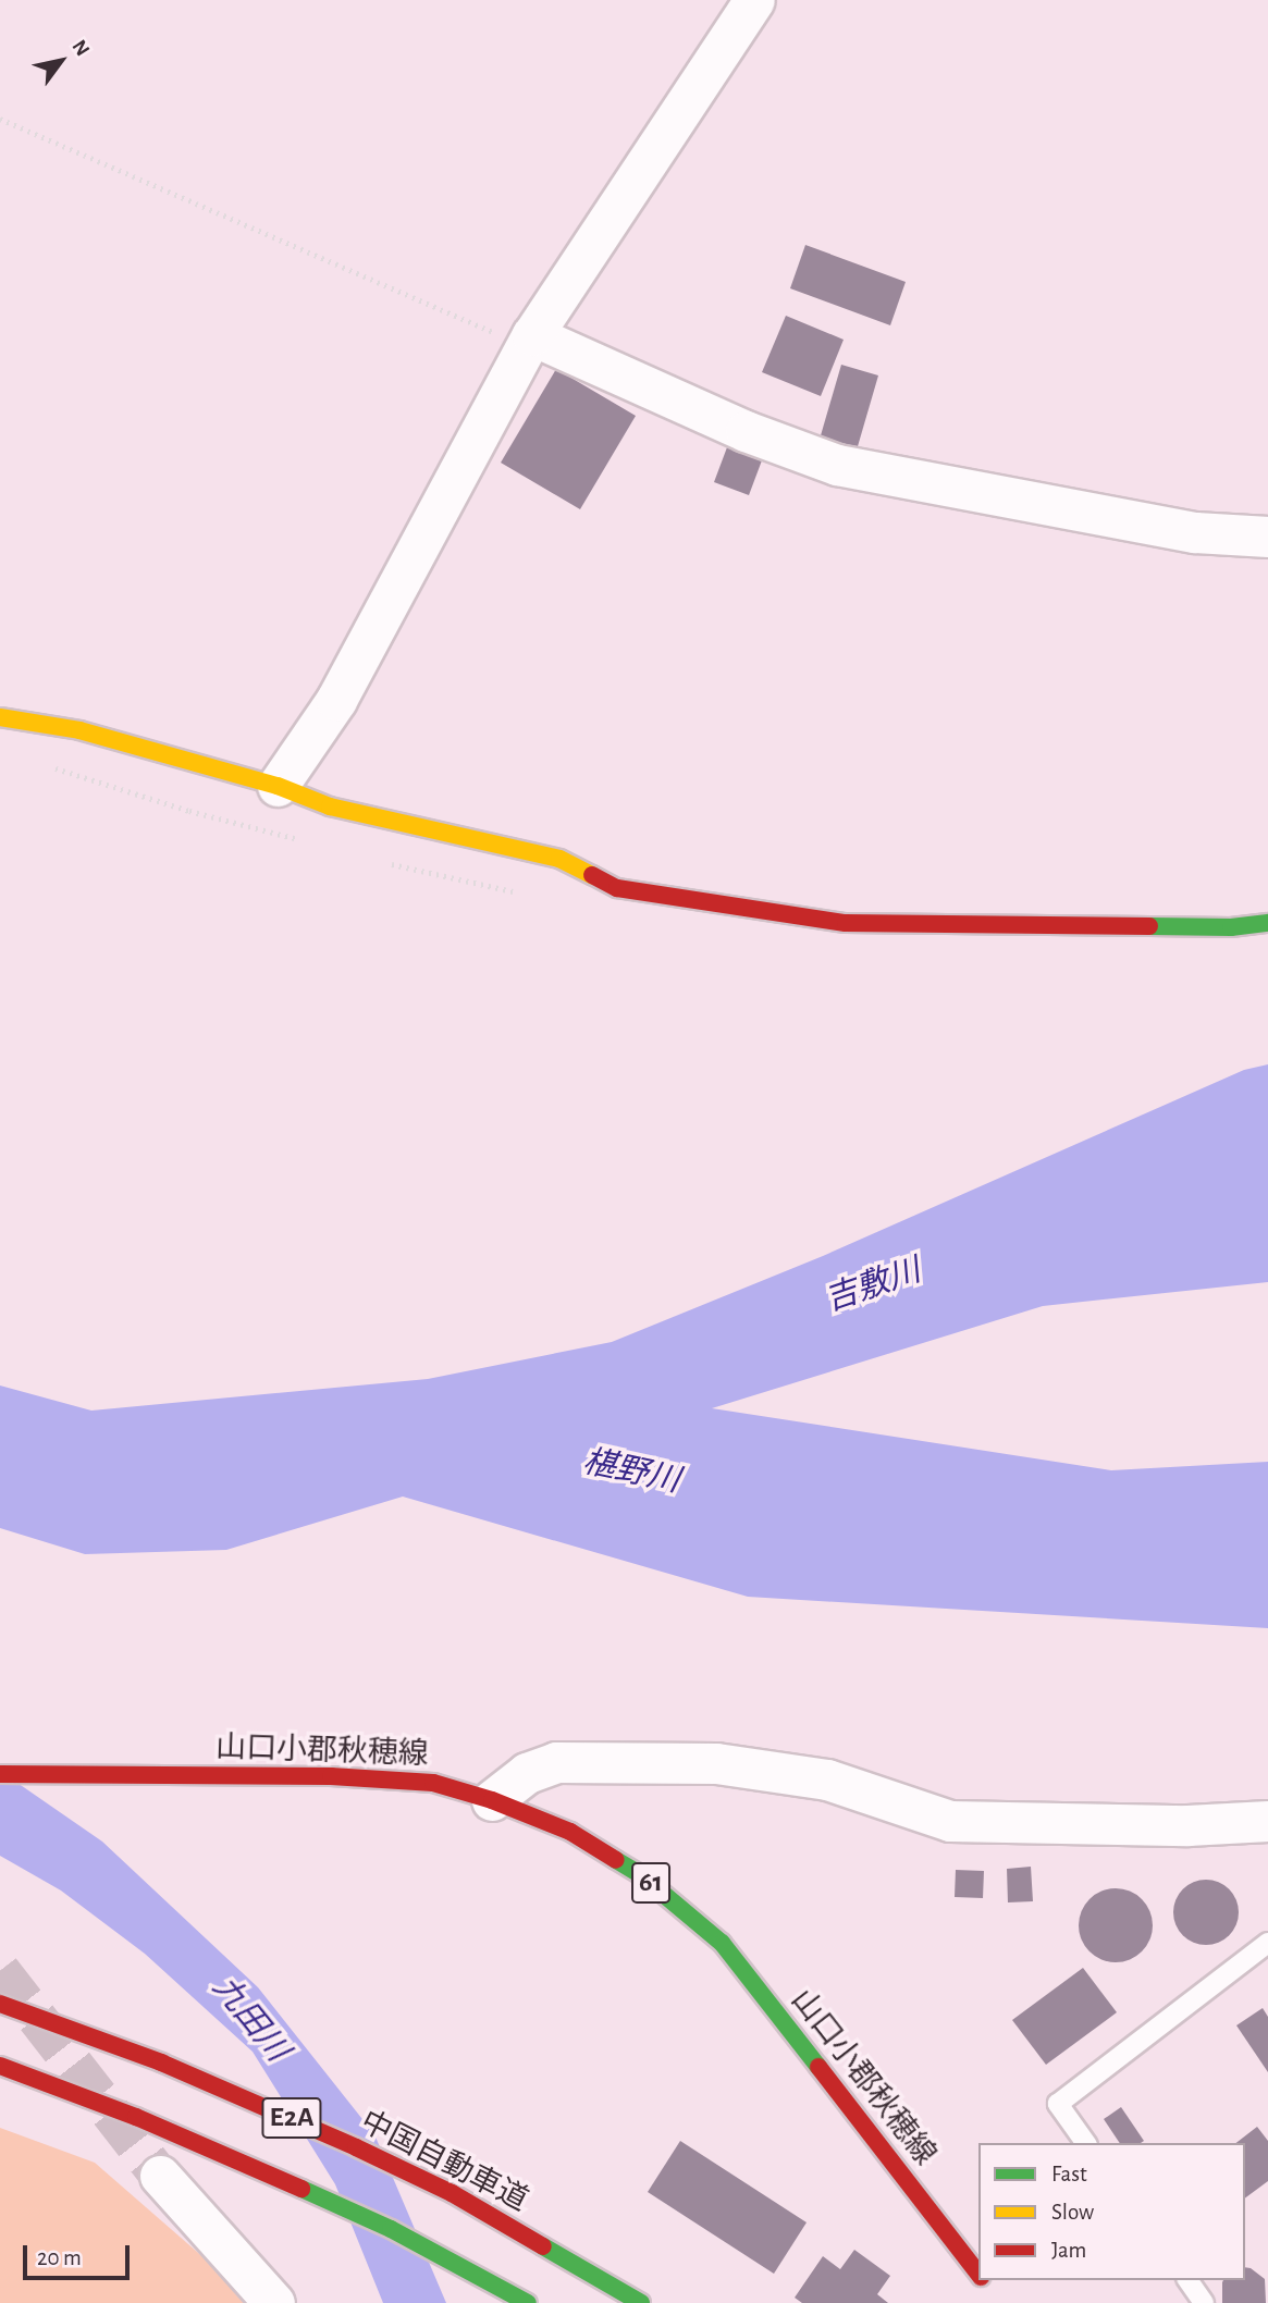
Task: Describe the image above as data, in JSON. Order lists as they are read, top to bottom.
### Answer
{
  "streets": {
    "main road": [
      "山口小郡秋穂線",
      "61",
      "E2A",
      "中国自動車道"
    ]
  },
  "water": ["吉敷川", "椹野川", "九田川"],
  "legend": ["Fast", "Slow", "Jam"],
  "scale_bar": "20 m",
  "north": "top right"
}
